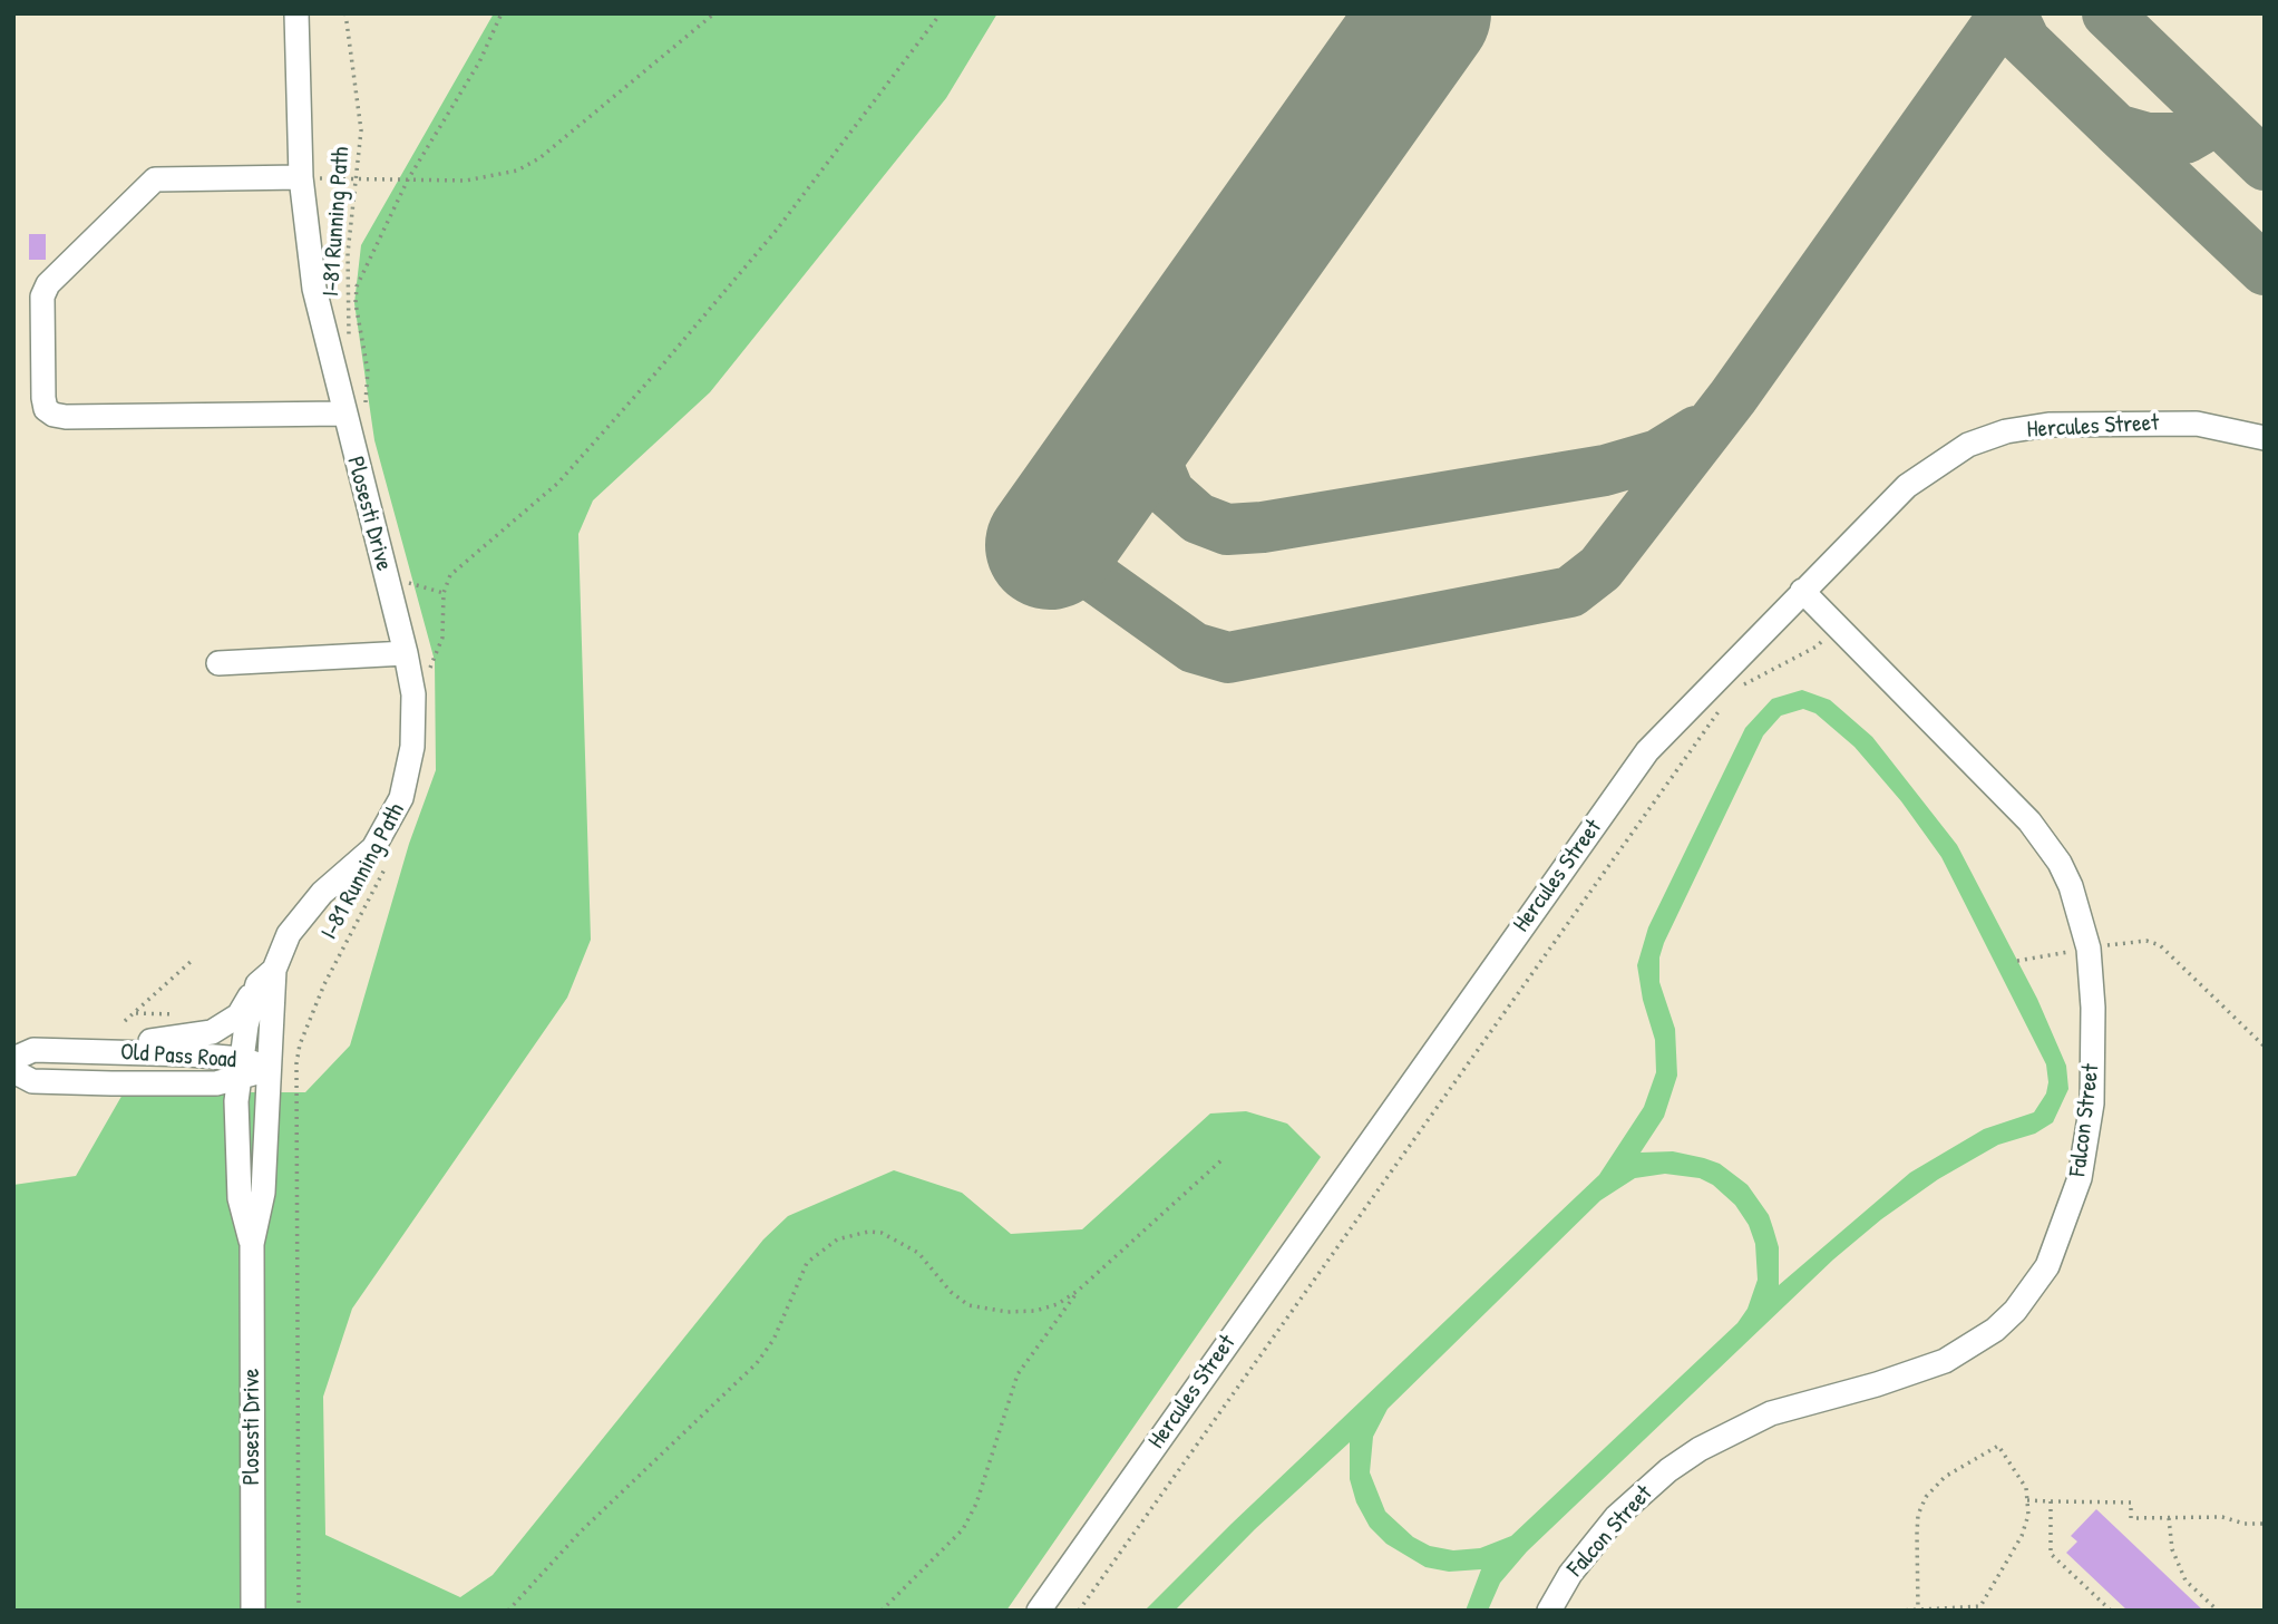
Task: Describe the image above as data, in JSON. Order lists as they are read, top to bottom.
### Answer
{
  "streets": {
    "street": [
      "Hercules Street",
      "Plosesti Drive",
      "Old Pass Road",
      "Falcon Street"
    ],
    "path": ["I-81 Running Path"]
  },
  "crossings": [
    ["Hercules Street", "Falcon Street"],
    ["Plosesti Drive", "Old Pass Road"]
  ]
}
